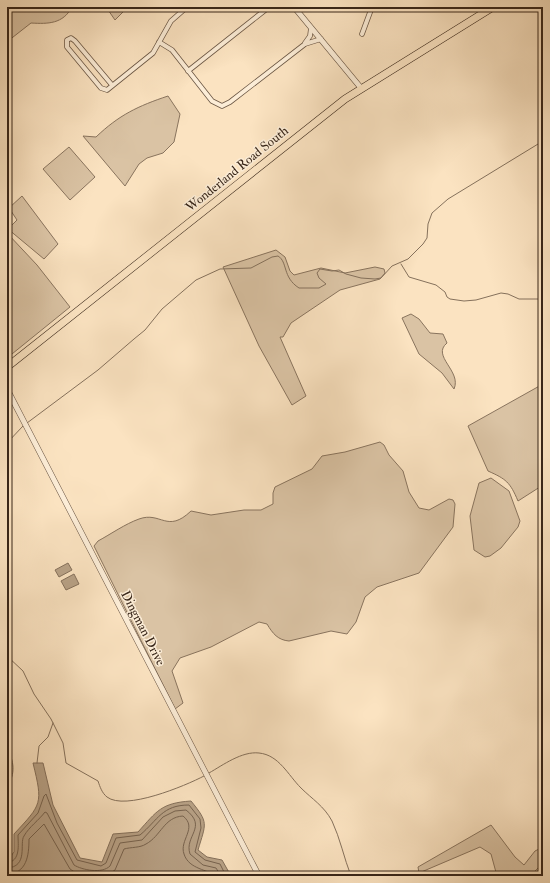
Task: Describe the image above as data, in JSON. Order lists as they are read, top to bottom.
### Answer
{
  "streets": {
    "main road": ["Wonderland Road South"],
    "street": ["Dingman Drive"]
  }
}
